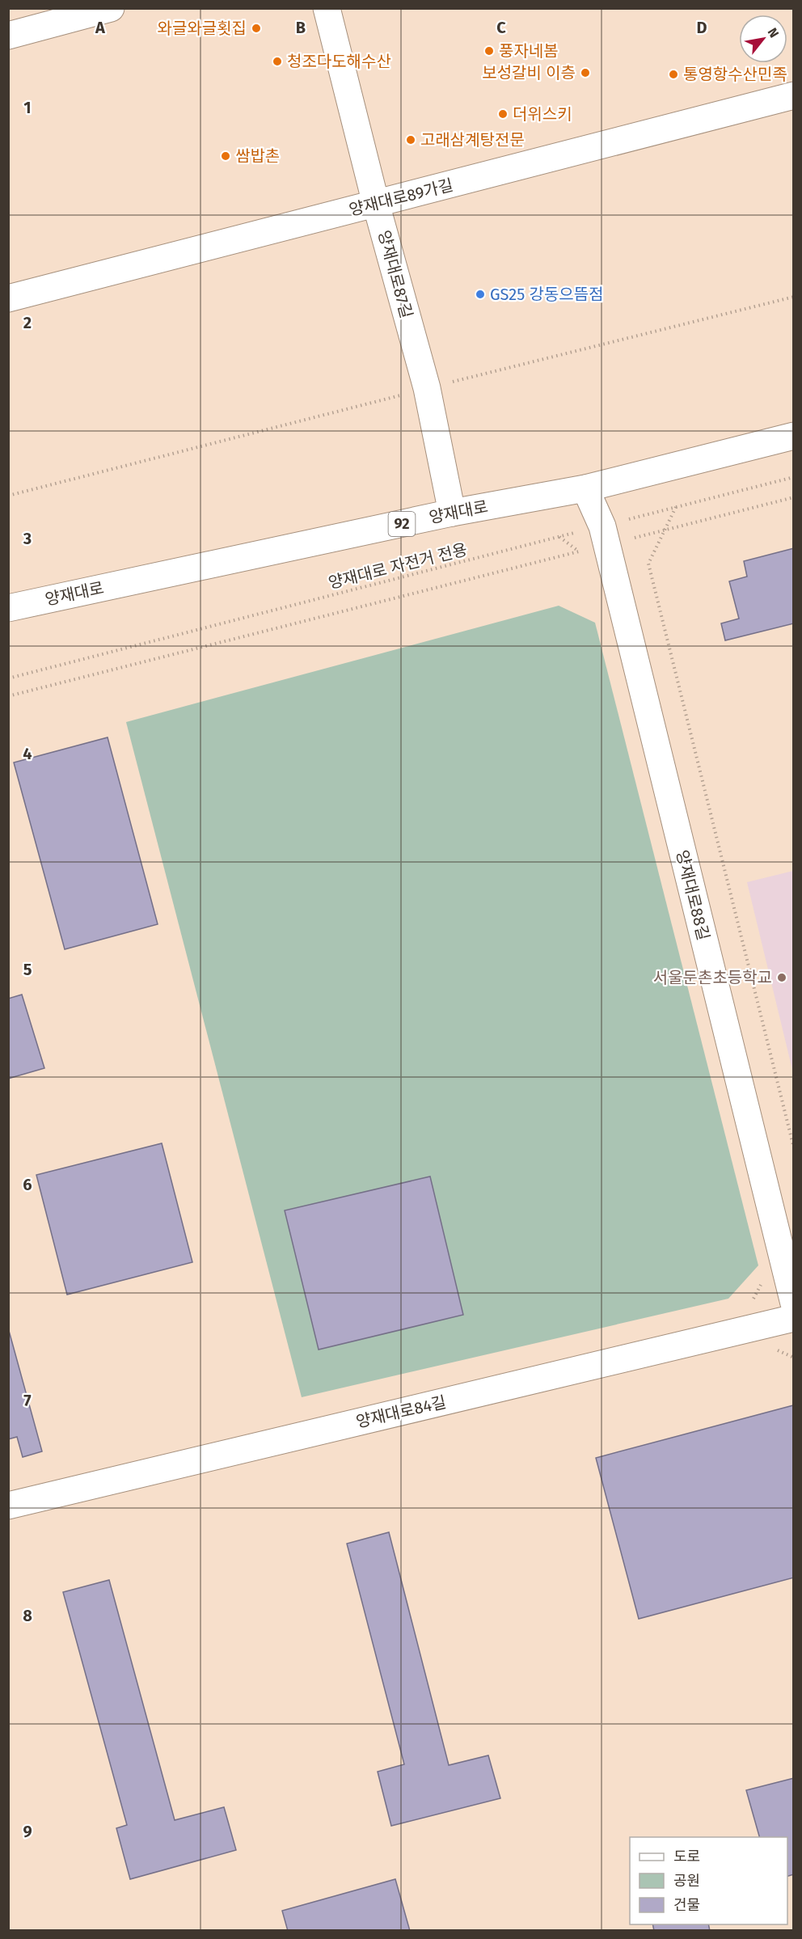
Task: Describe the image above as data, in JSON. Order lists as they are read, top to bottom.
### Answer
{
  "streets": {
    "street": [
      "양재대로89가길",
      "양재대로87길",
      "양재대로",
      "92",
      "양재대로88길",
      "양재대로84길"
    ],
    "path": ["양재대로 자전거 전용"]
  },
  "crossings": [
    ["양재대로89가길", "양재대로87길"],
    ["양재대로87길", "양재대로"],
    ["양재대로", "양재대로88길"],
    ["양재대로 자전거 전용", "양재대로88길"]
  ],
  "places": [
    "와글와글횟집",
    "풍자네봄",
    "청조다도해수산",
    "보성갈비 이층",
    "통영항수산민족",
    "더위스키",
    "고래삼계탕전문",
    "쌈밥촌",
    "GS25 강동으뜸점",
    "서울둔촌초등학교"
  ],
  "legend": ["도로", "공원", "건물"],
  "north": "top right",
  "grid": {
    "columns": [
      "A",
      "B",
      "C",
      "D"
    ],
    "rows": [
      "1",
      "2",
      "3",
      "4",
      "5",
      "6",
      "7",
      "8",
      "9"
    ]
  }
}
